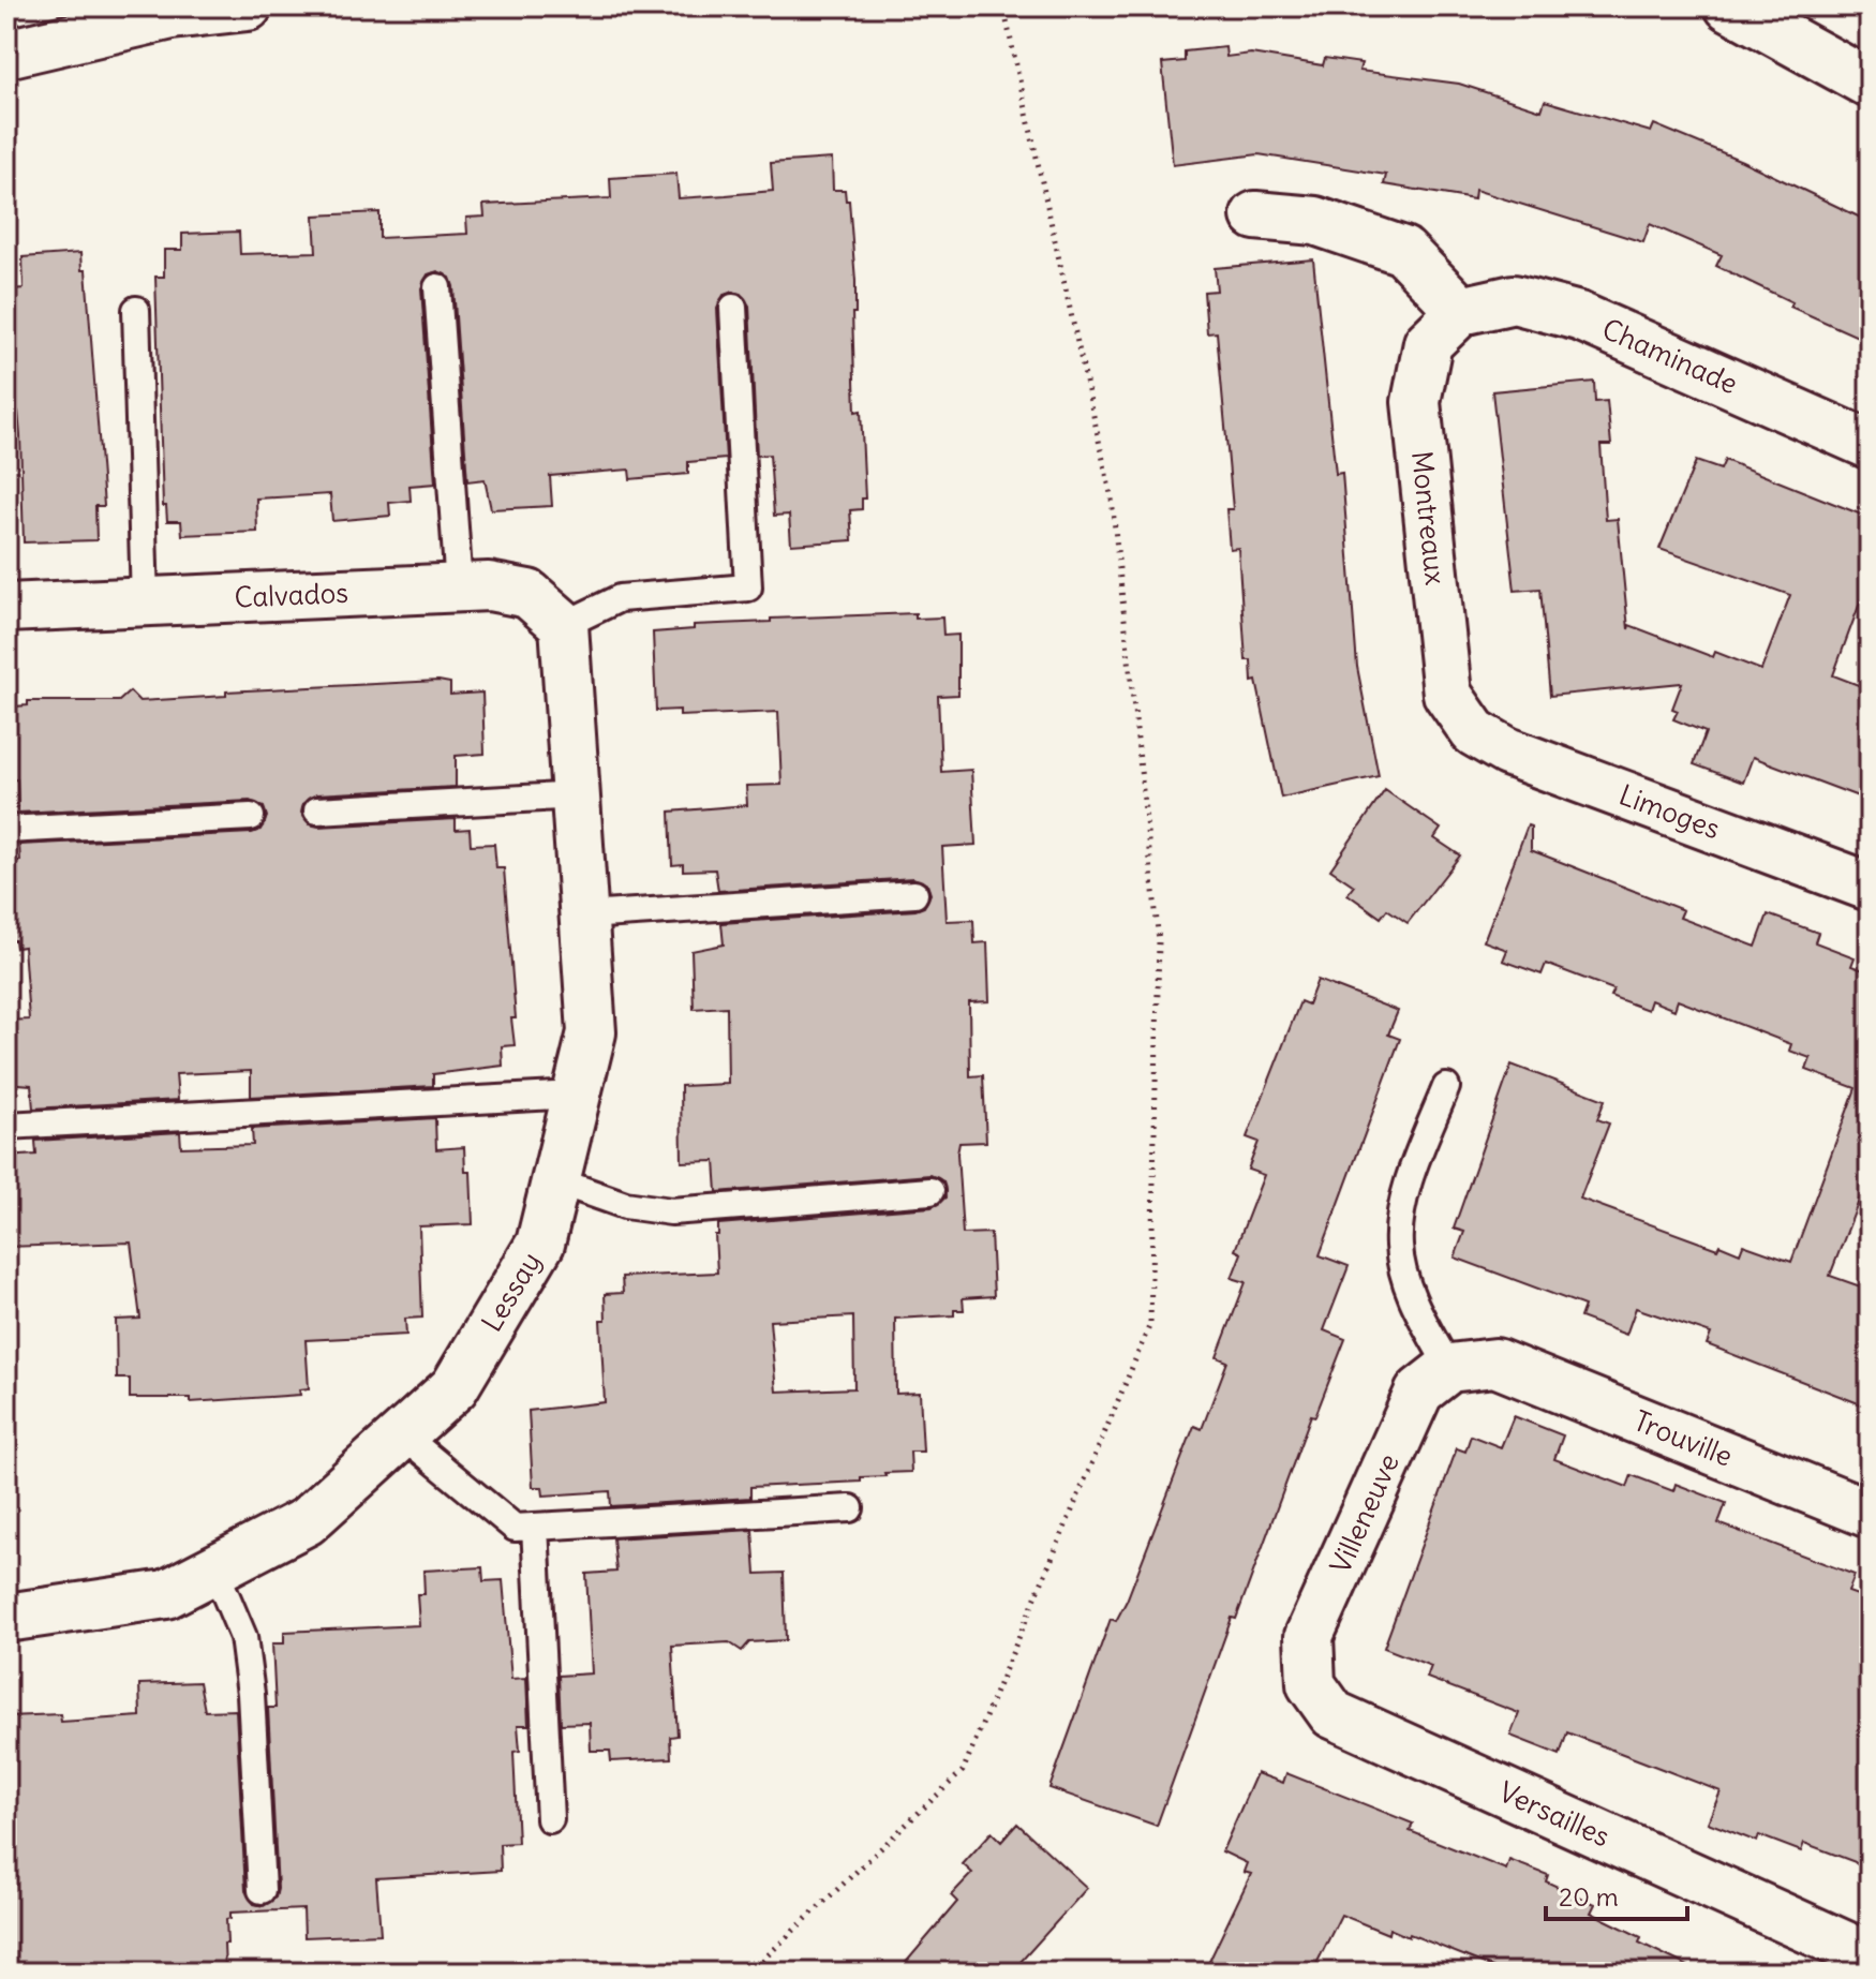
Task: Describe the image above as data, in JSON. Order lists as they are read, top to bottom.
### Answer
{
  "streets": {
    "street": [
      "Chaminade",
      "Montreaux",
      "Calvados",
      "Limoges",
      "Lessay",
      "Trouville",
      "Villeneuve",
      "Versailles"
    ]
  },
  "crossings": [
    ["Chaminade", "Montreaux"],
    ["Montreaux", "Limoges"],
    ["Calvados", "Lessay"],
    ["Trouville", "Villeneuve"],
    ["Villeneuve", "Versailles"]
  ],
  "scale_bar": "20 m"
}
